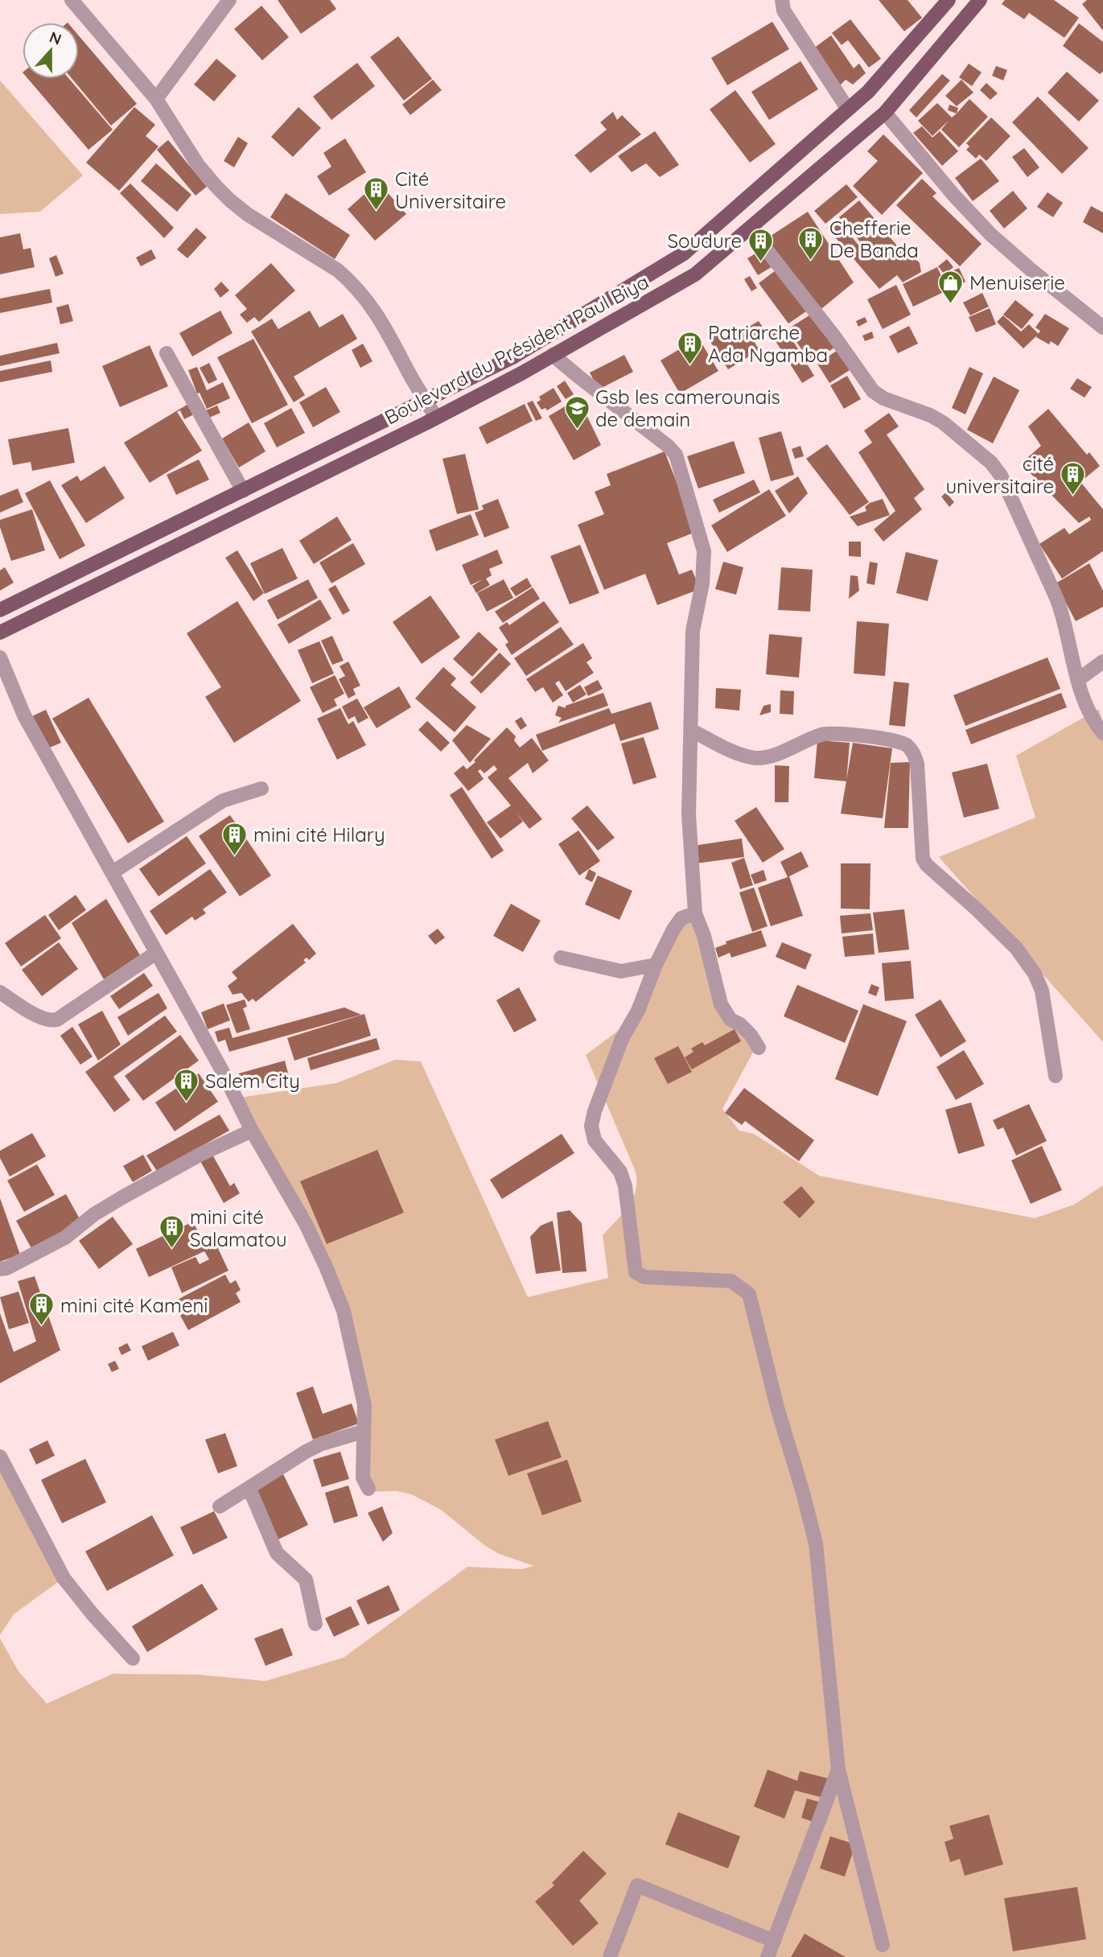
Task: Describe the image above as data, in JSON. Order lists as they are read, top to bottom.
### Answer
{
  "streets": {
    "main road": ["Boulevard du Président Paul Biya"]
  },
  "places": {
    "building": [
      "Cité Universitaire",
      "Chefferie De Banda",
      "Soudure",
      "Patriarche Ada Ngamba",
      "cité universitaire",
      "mini cité Hilary",
      "Salem City",
      "mini cité Salamatou",
      "mini cité Kameni"
    ],
    "shop": ["Menuiserie"],
    "school or university": ["Gsb les camerounais de demain"]
  },
  "north": "top"
}
